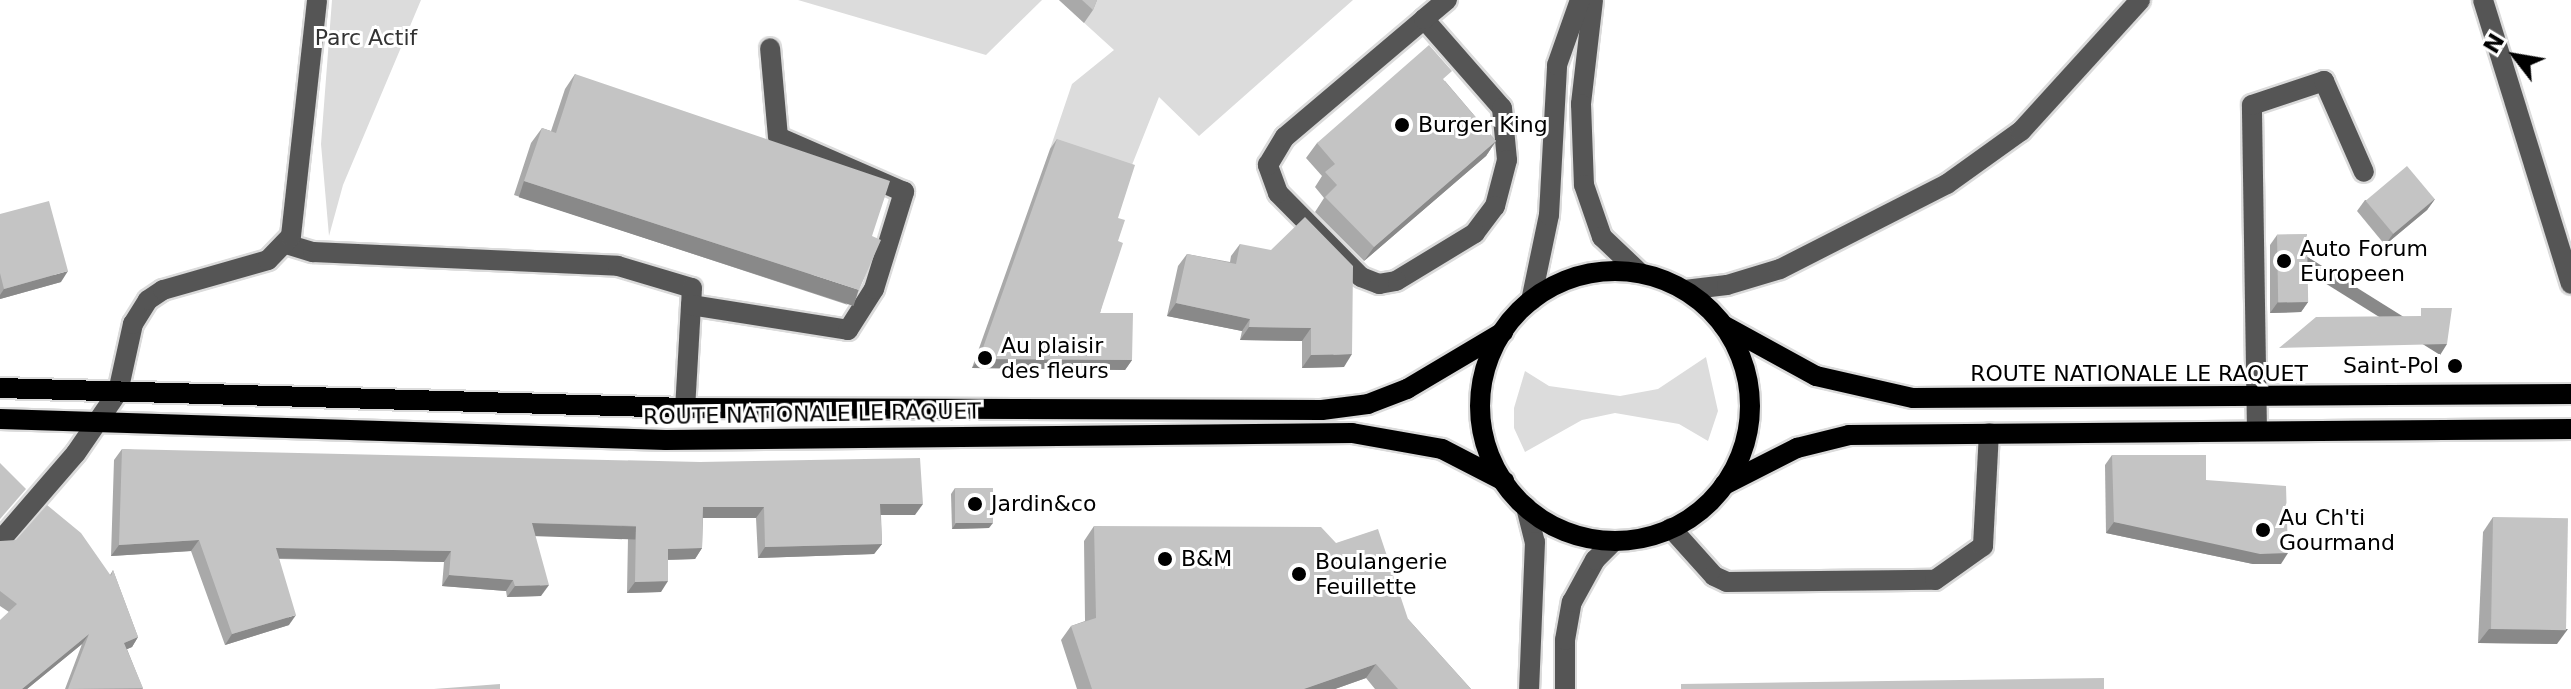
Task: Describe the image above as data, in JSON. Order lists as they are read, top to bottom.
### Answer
{
  "streets": {
    "main road": ["ROUTE NATIONALE LE RAQUET"]
  },
  "parks": ["Parc Actif"],
  "places": [
    "Burger King",
    "Auto Forum Europeen",
    "Au plaisir des fleurs",
    "Saint-Pol",
    "Jardin&co",
    "Au Ch'ti Gourmand",
    "B&M",
    "Boulangerie Feuillette"
  ],
  "north": "top left"
}
